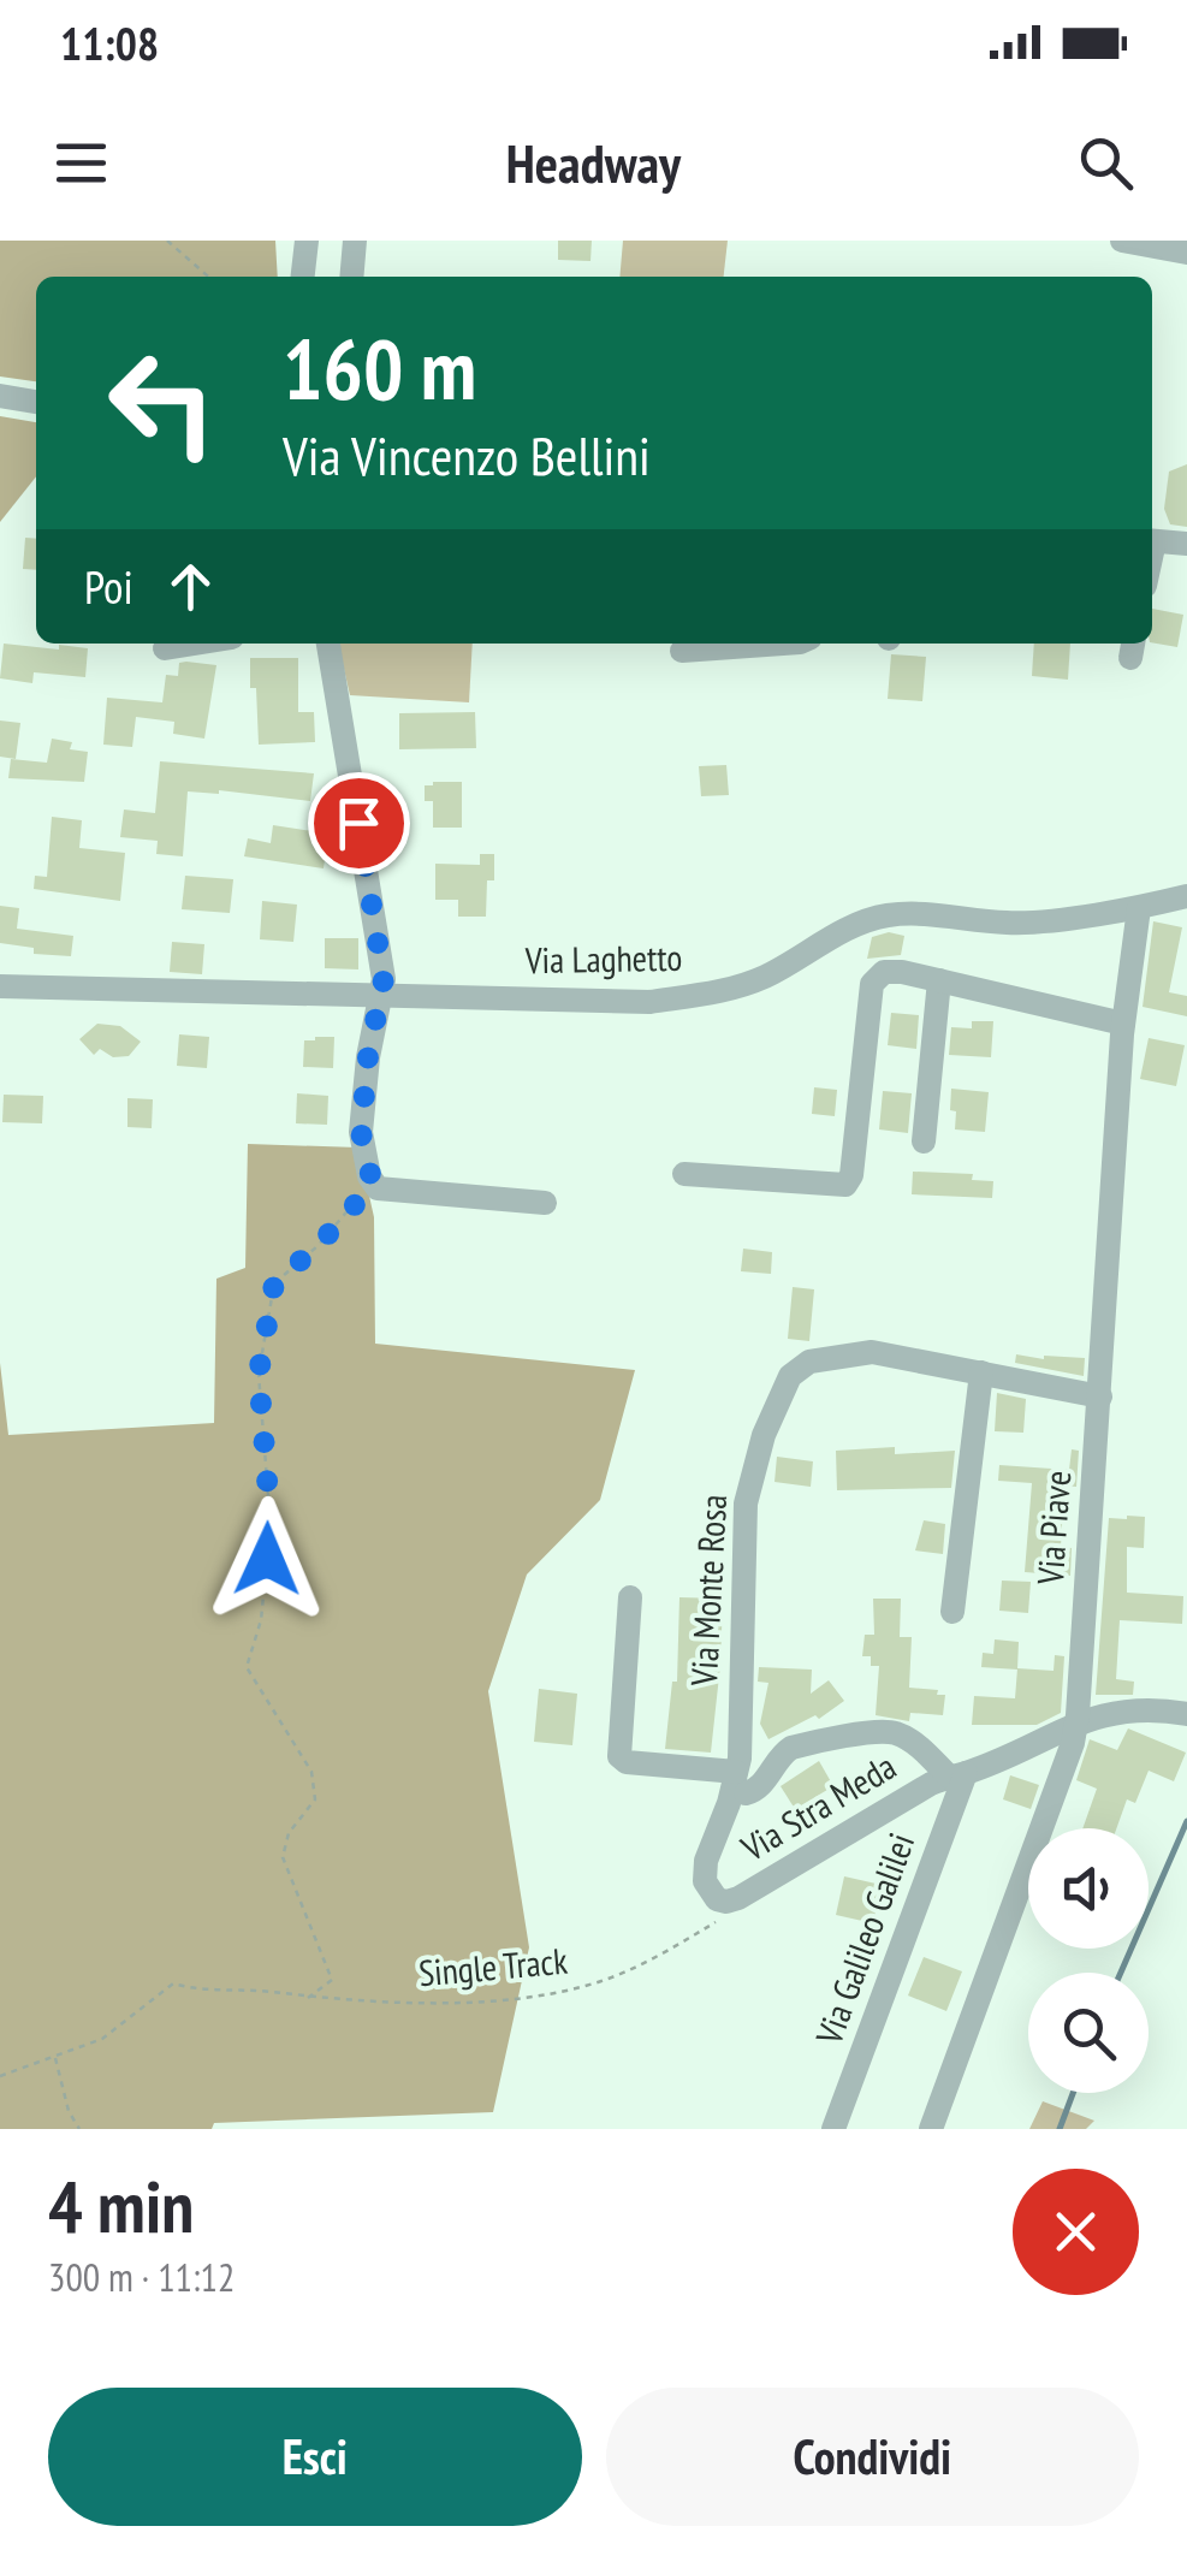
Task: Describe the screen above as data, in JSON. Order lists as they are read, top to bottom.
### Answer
{
  "streets": {
    "street": [
      "Via Laghetto",
      "Via Piave",
      "Via Monte Rosa",
      "Via Stra Meda",
      "Via Galileo Galilei"
    ],
    "path": ["Single Track"]
  },
  "crossings": [
    ["Via Laghetto", "Via Piave"],
    ["Via Piave", "Via Monte Rosa"],
    ["Via Piave", "Via Stra Meda"],
    ["Via Monte Rosa", "Via Stra Meda"],
    ["Via Monte Rosa", "Single Track"],
    ["Via Stra Meda", "Via Galileo Galilei"],
    ["Via Stra Meda", "Single Track"]
  ],
  "page": {
    "status": "11:08",
    "header": "Headway",
    "turn": ["160 m", "Via Vincenzo Bellini"],
    "then": "Poi",
    "heading": ["4 min", "300 m · 11:12"],
    "buttons": ["Esci", "Condividi"]
  }
}
